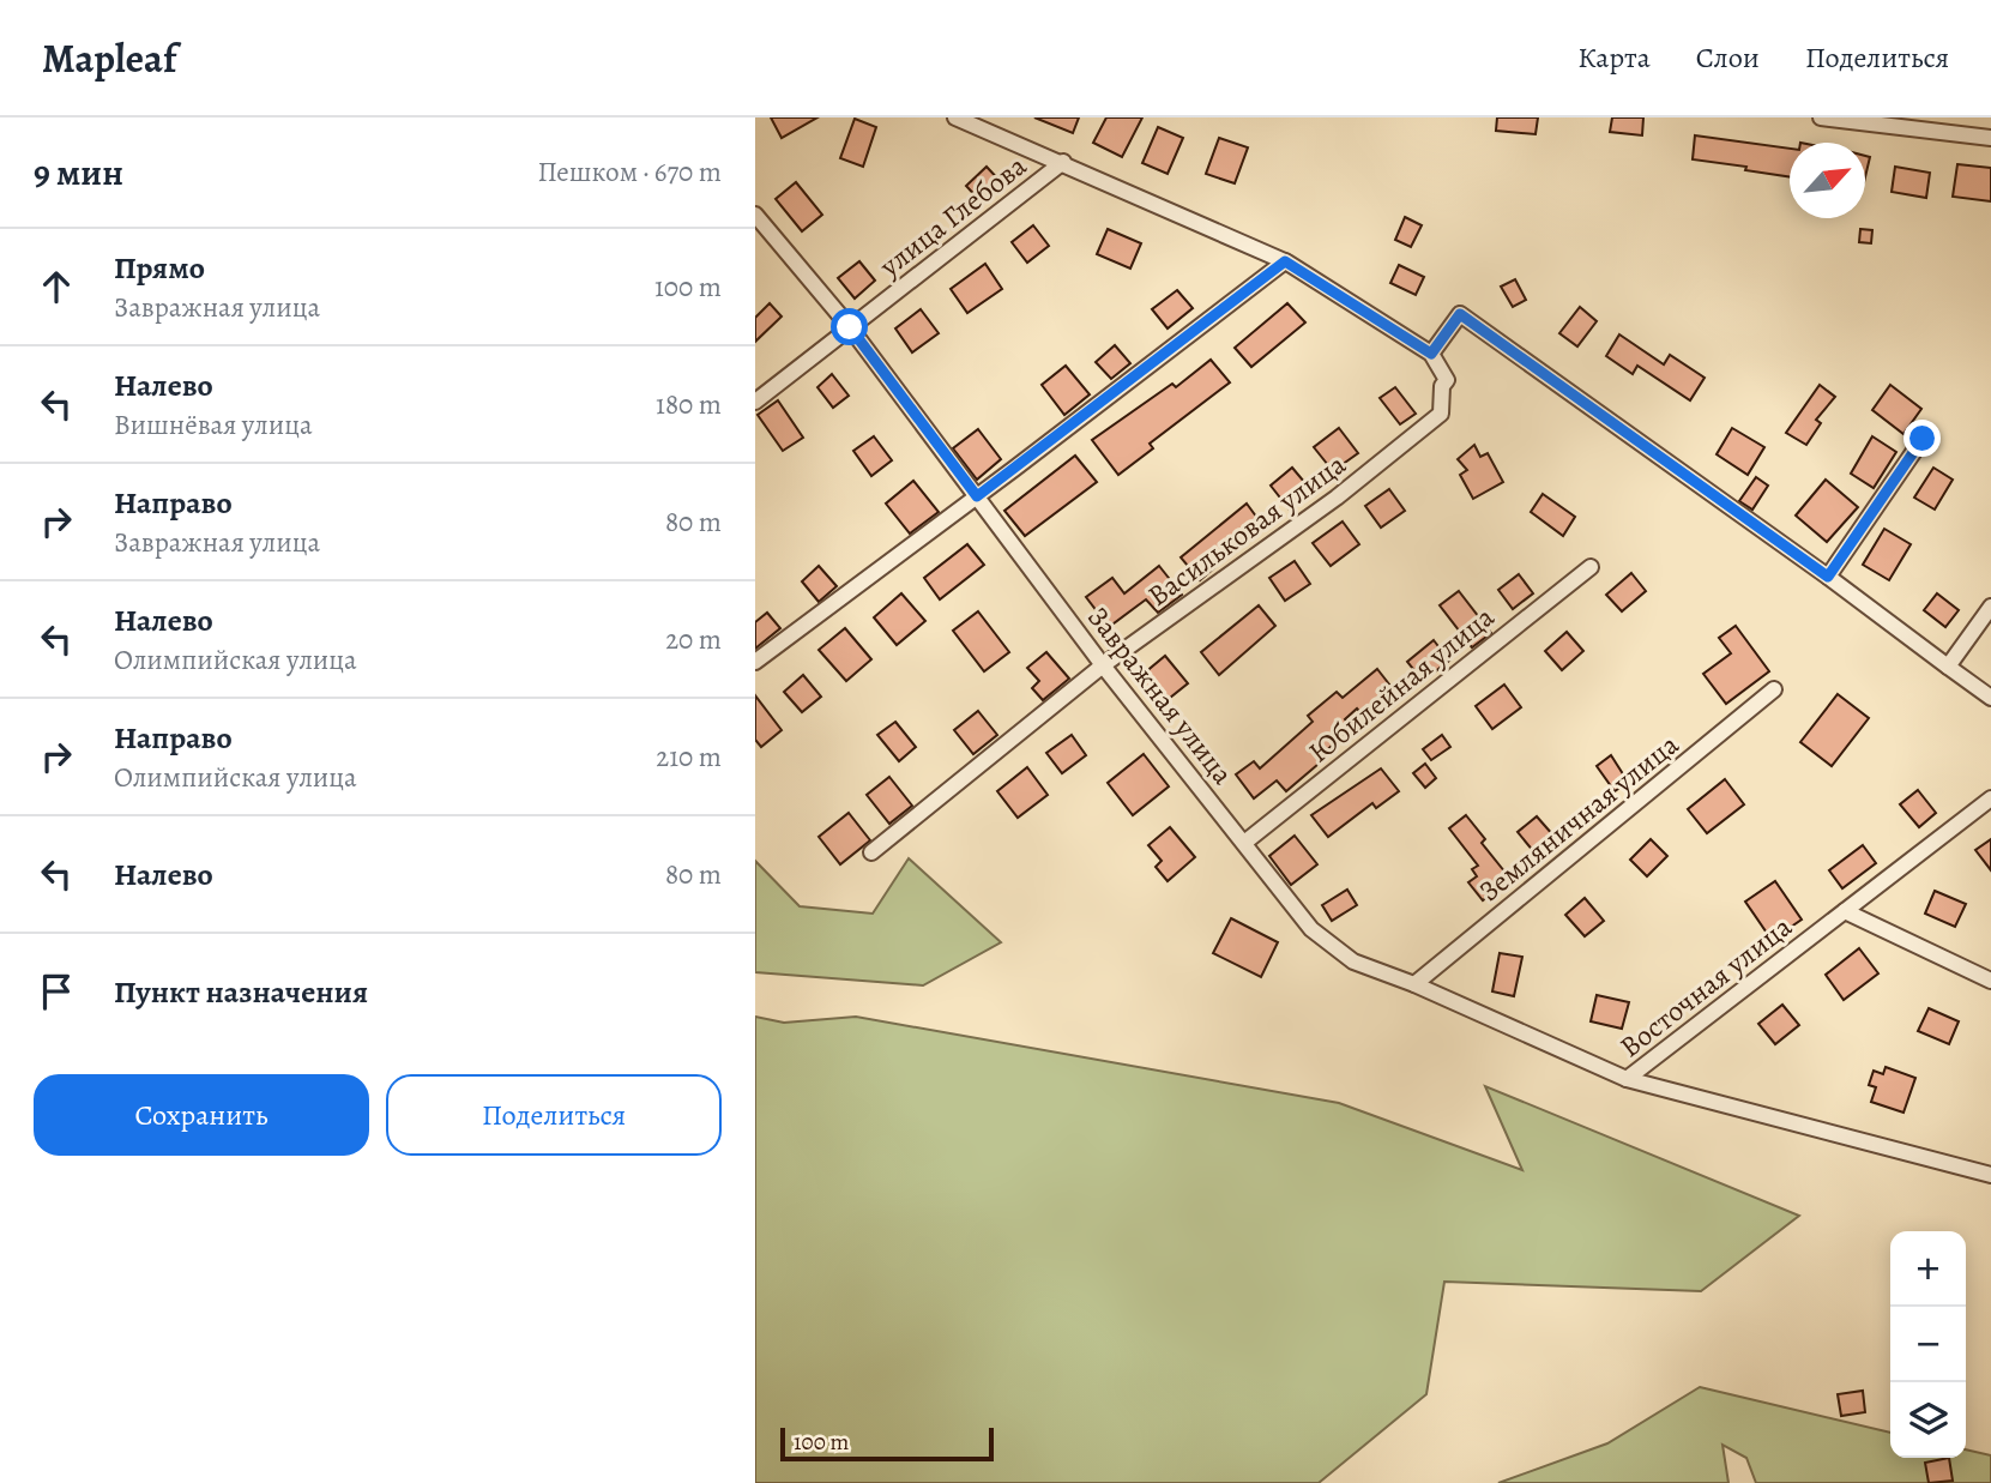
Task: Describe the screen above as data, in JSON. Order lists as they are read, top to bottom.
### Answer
{
  "streets": {
    "street": [
      "улица Глебова",
      "Васильковая улица",
      "Юбилейная улица",
      "Завражная улица",
      "Земляничная улица",
      "Восточная улица"
    ]
  },
  "crossings": [
    ["улица Глебова", "Завражная улица"],
    ["Васильковая улица", "Завражная улица"],
    ["Юбилейная улица", "Завражная улица"],
    ["Завражная улица", "Земляничная улица"],
    ["Завражная улица", "Восточная улица"]
  ],
  "scale_bar": "100 m",
  "north": "top right",
  "page": {
    "header": "Mapleaf",
    "nav": ["Карта", "Слои", "Поделиться"],
    "heading": ["9 мин", "Пешком · 670 m"],
    "list": [
      ["Прямо", "Завражная улица", "100 m"],
      ["Налево", "Вишнёвая улица", "180 m"],
      ["Направо", "Завражная улица", "80 m"],
      ["Налево", "Олимпийская улица", "20 m"],
      ["Направо", "Олимпийская улица", "210 m"],
      ["Налево", "80 m"],
      "Пункт назначения"
    ],
    "buttons": ["Сохранить", "Поделиться"],
    "map_buttons": ["+", "−"],
    "scale": "100 m"
  }
}
